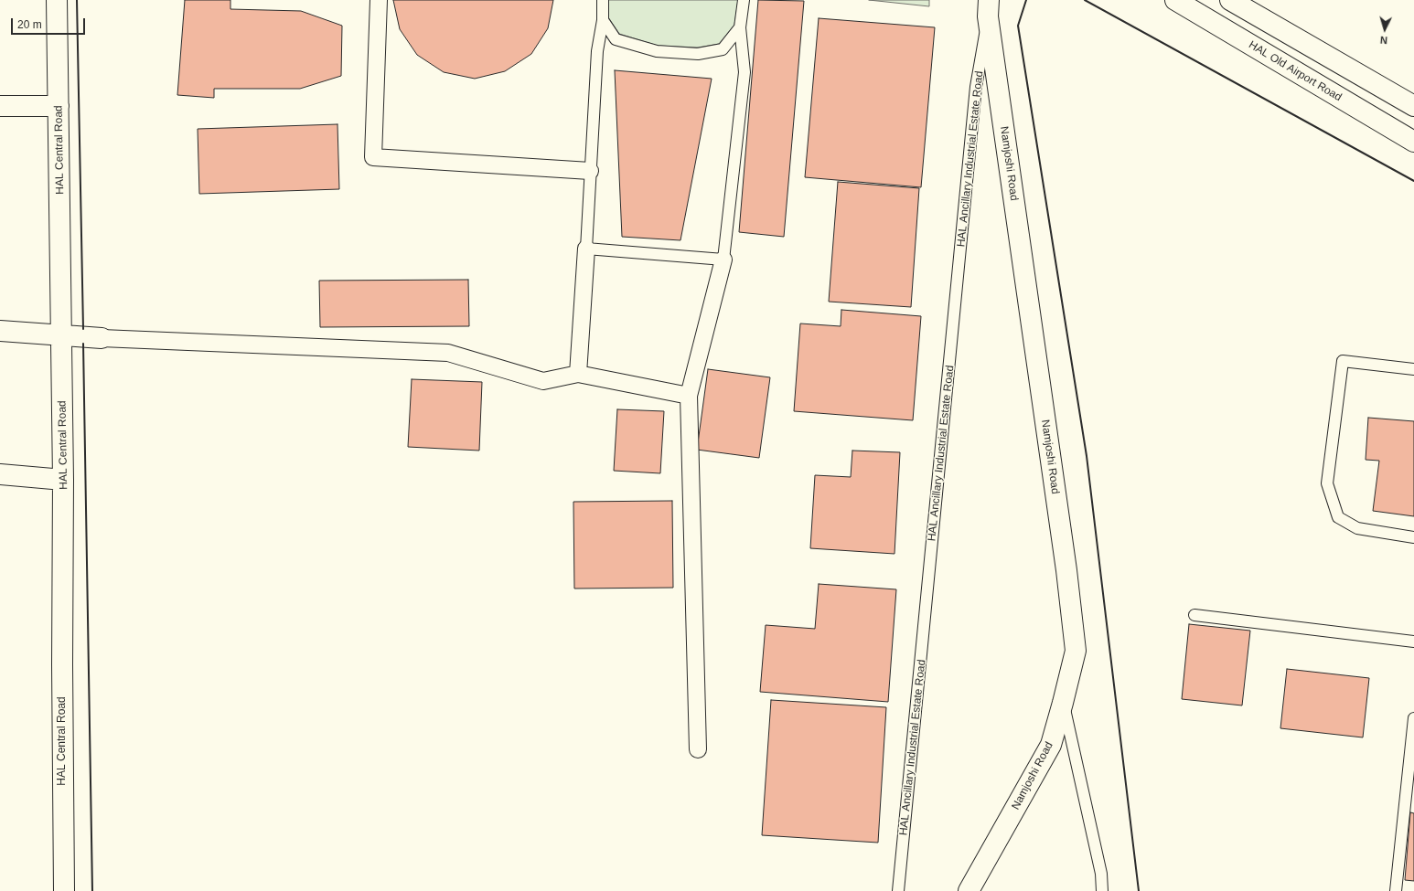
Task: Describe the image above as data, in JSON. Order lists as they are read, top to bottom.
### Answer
{
  "streets": {
    "main road": ["HAL Old Airport Road", "HAL Central Road", "Namjoshi Road"],
    "lane": ["HAL Ancillary Industrial Estate Road"]
  },
  "crossings": [
    ["HAL Ancillary Industrial Estate Road", "Namjoshi Road"]
  ],
  "scale_bar": "20 m",
  "north": "bottom"
}
